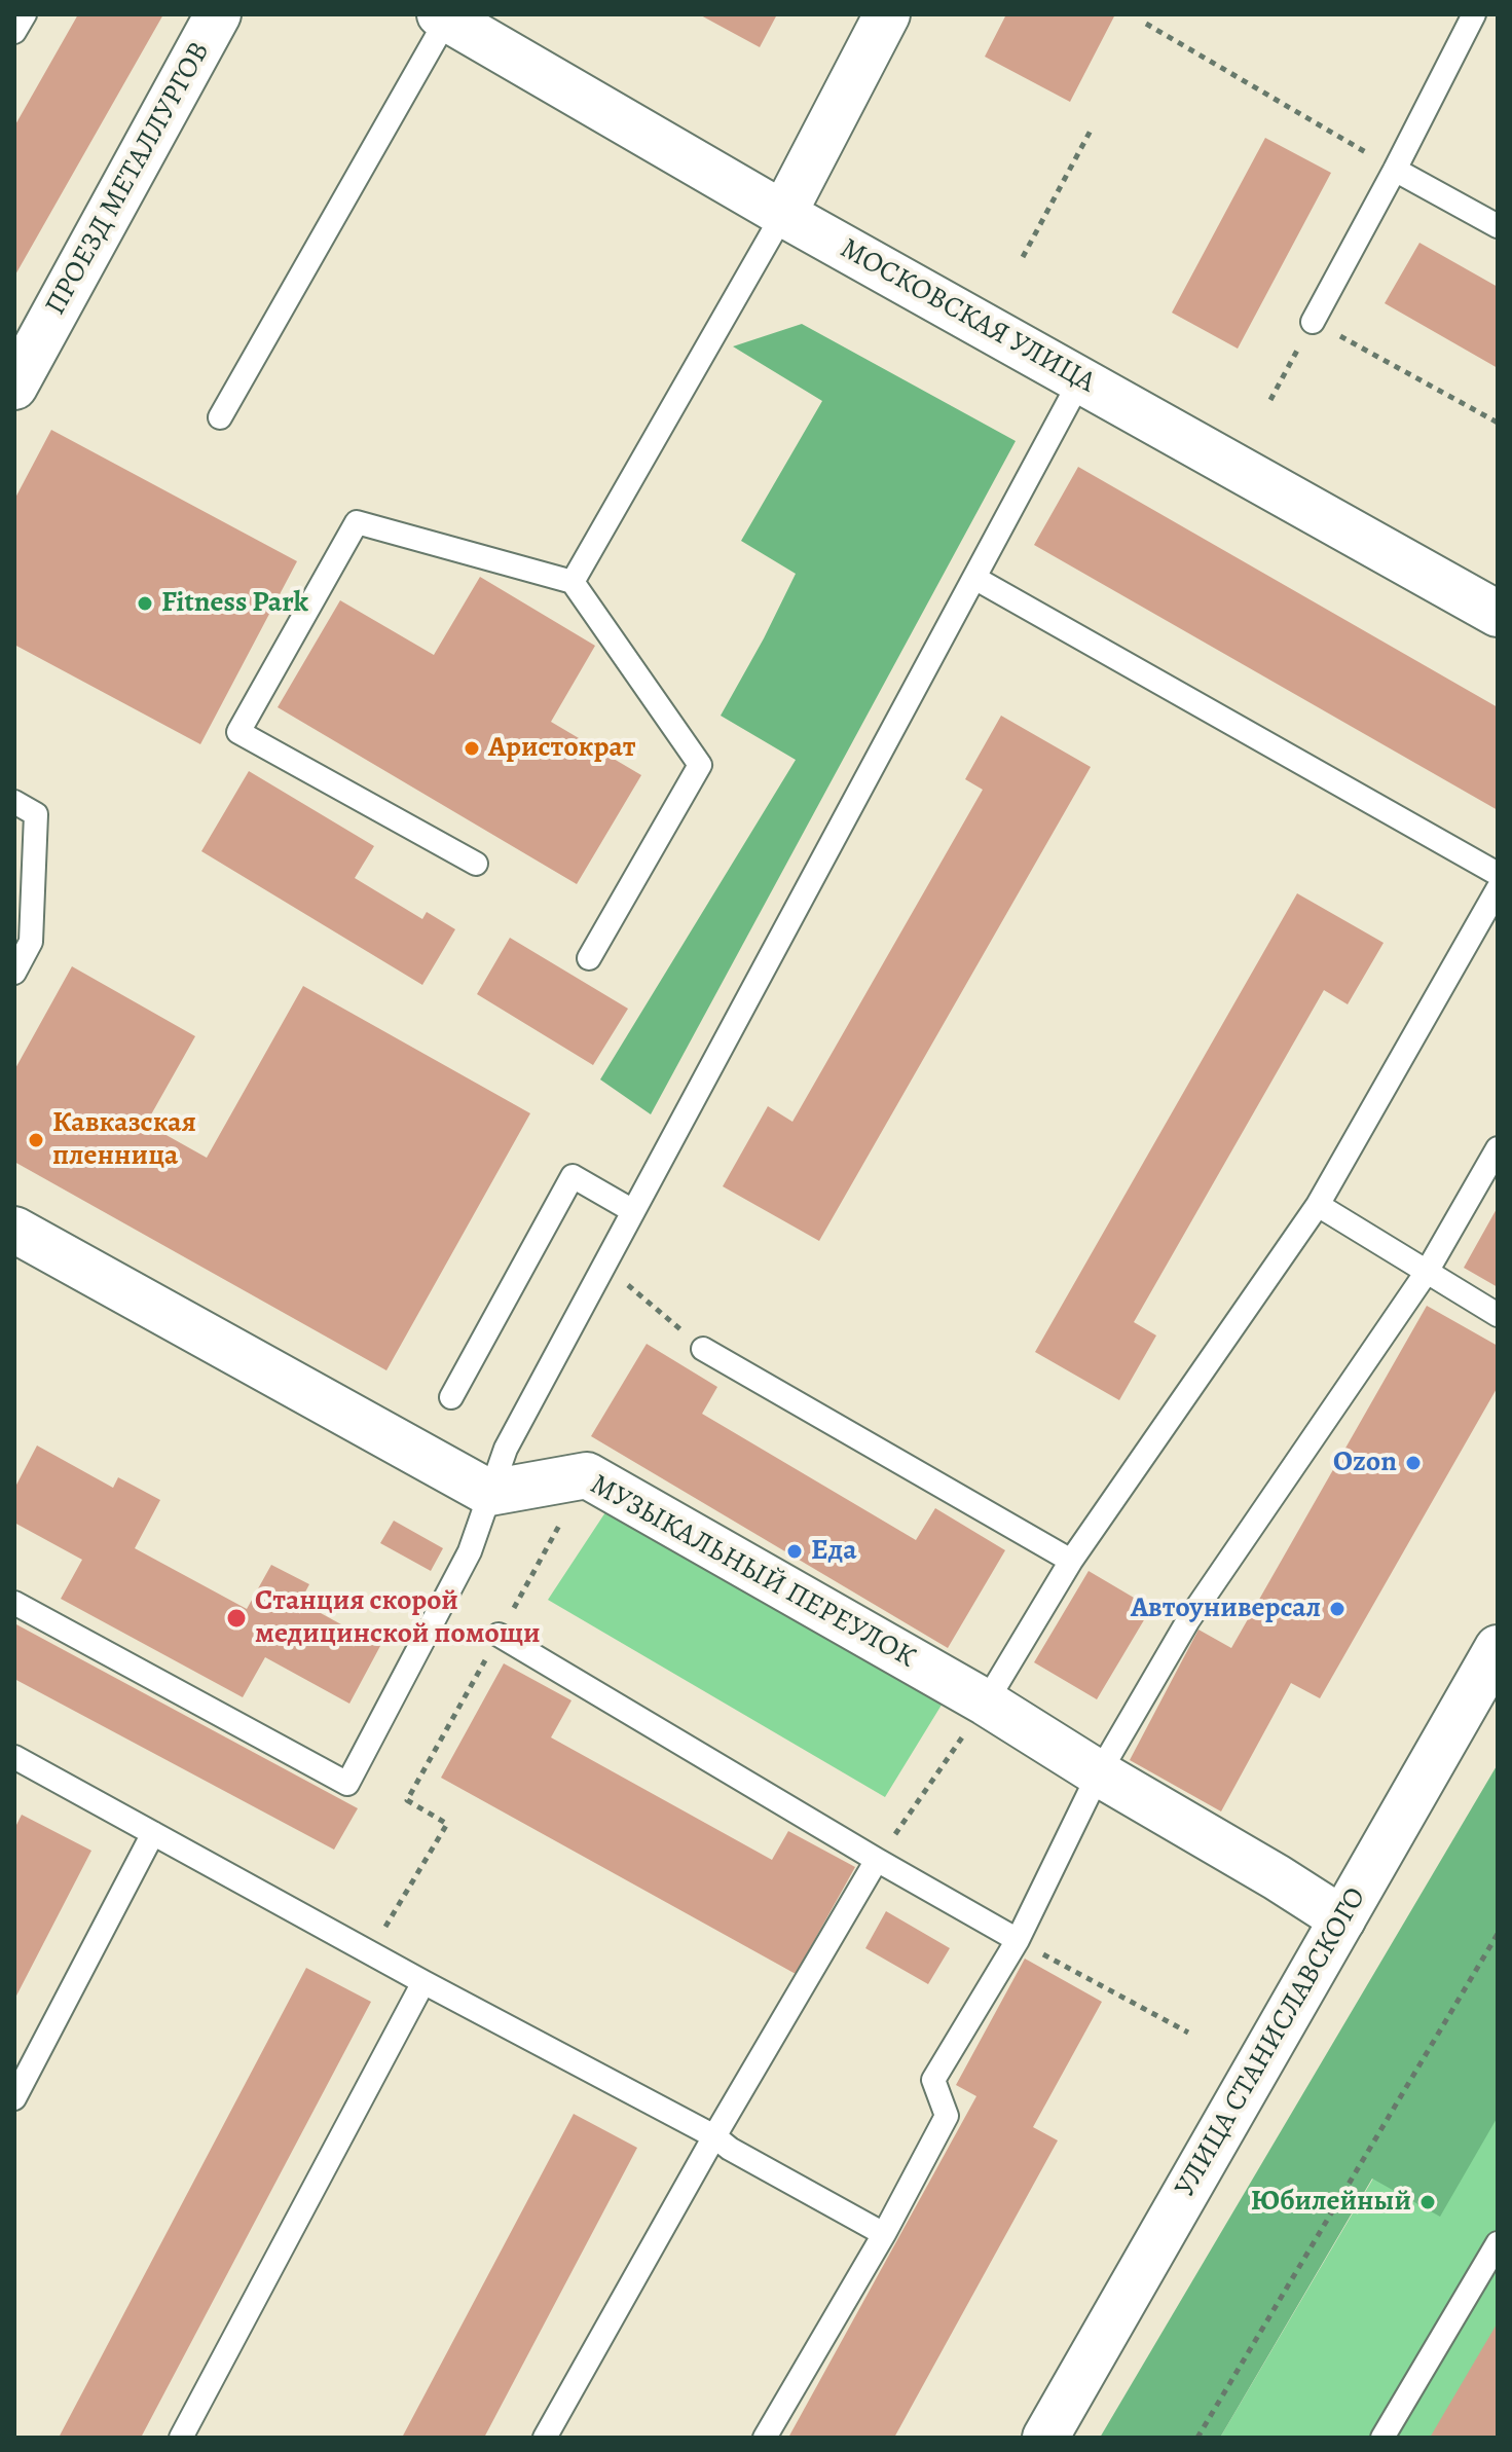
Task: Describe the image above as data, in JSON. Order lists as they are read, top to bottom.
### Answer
{
  "streets": {
    "street": [
      "ПРОЕЗД МЕТАЛЛУРГОВ",
      "МОСКОВСКАЯ УЛИЦА",
      "МУЗЫКАЛЬНЫЙ ПЕРЕУЛОК",
      "УЛИЦА СТАНИСЛАВСКОГО"
    ]
  },
  "crossings": [
    ["МУЗЫКАЛЬНЫЙ ПЕРЕУЛОК", "УЛИЦА СТАНИСЛАВСКОГО"]
  ],
  "places": [
    "Fitness Park",
    "Аристократ",
    "Кавказская пленница",
    "Ozon",
    "Еда",
    "Автоуниверсал",
    "Станция скорой медицинской помощи",
    "Юбилейный"
  ]
}
